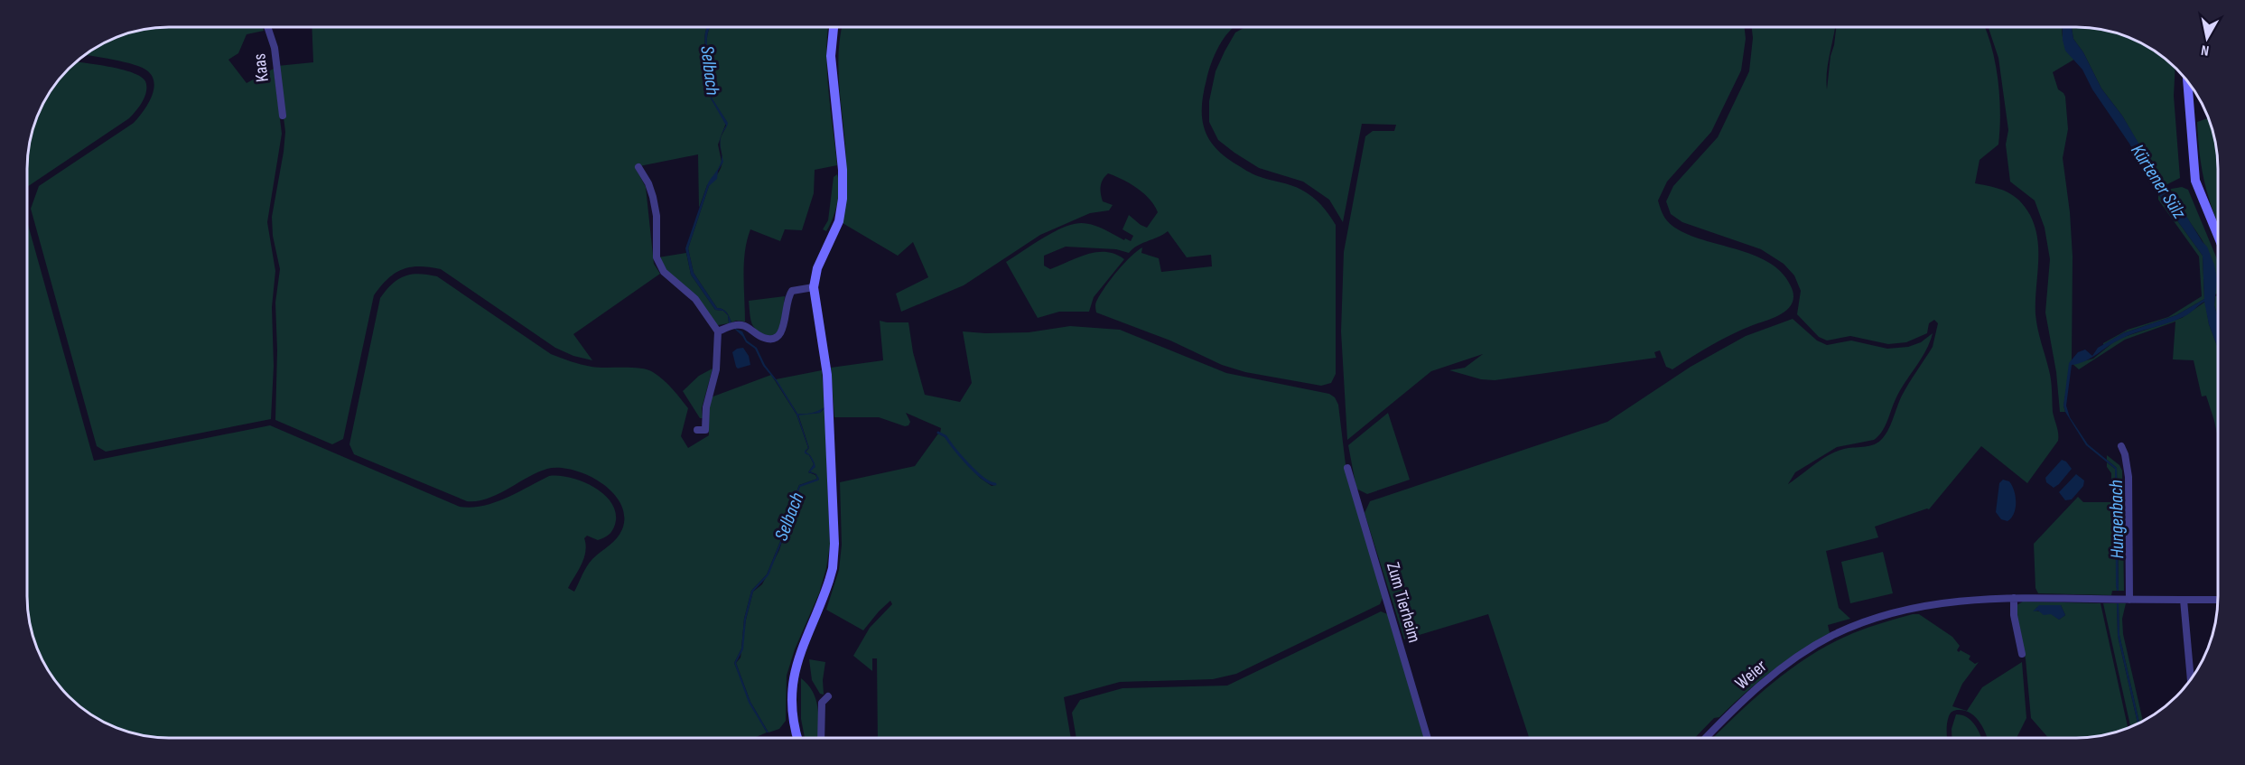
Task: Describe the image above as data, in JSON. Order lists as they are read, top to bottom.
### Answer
{
  "streets": {
    "street": ["Kaas", "Zum Tierheim", "Weier"]
  },
  "water": ["Selbach", "Kürtener Sülz", "Hungenbach"],
  "north": "bottom"
}
